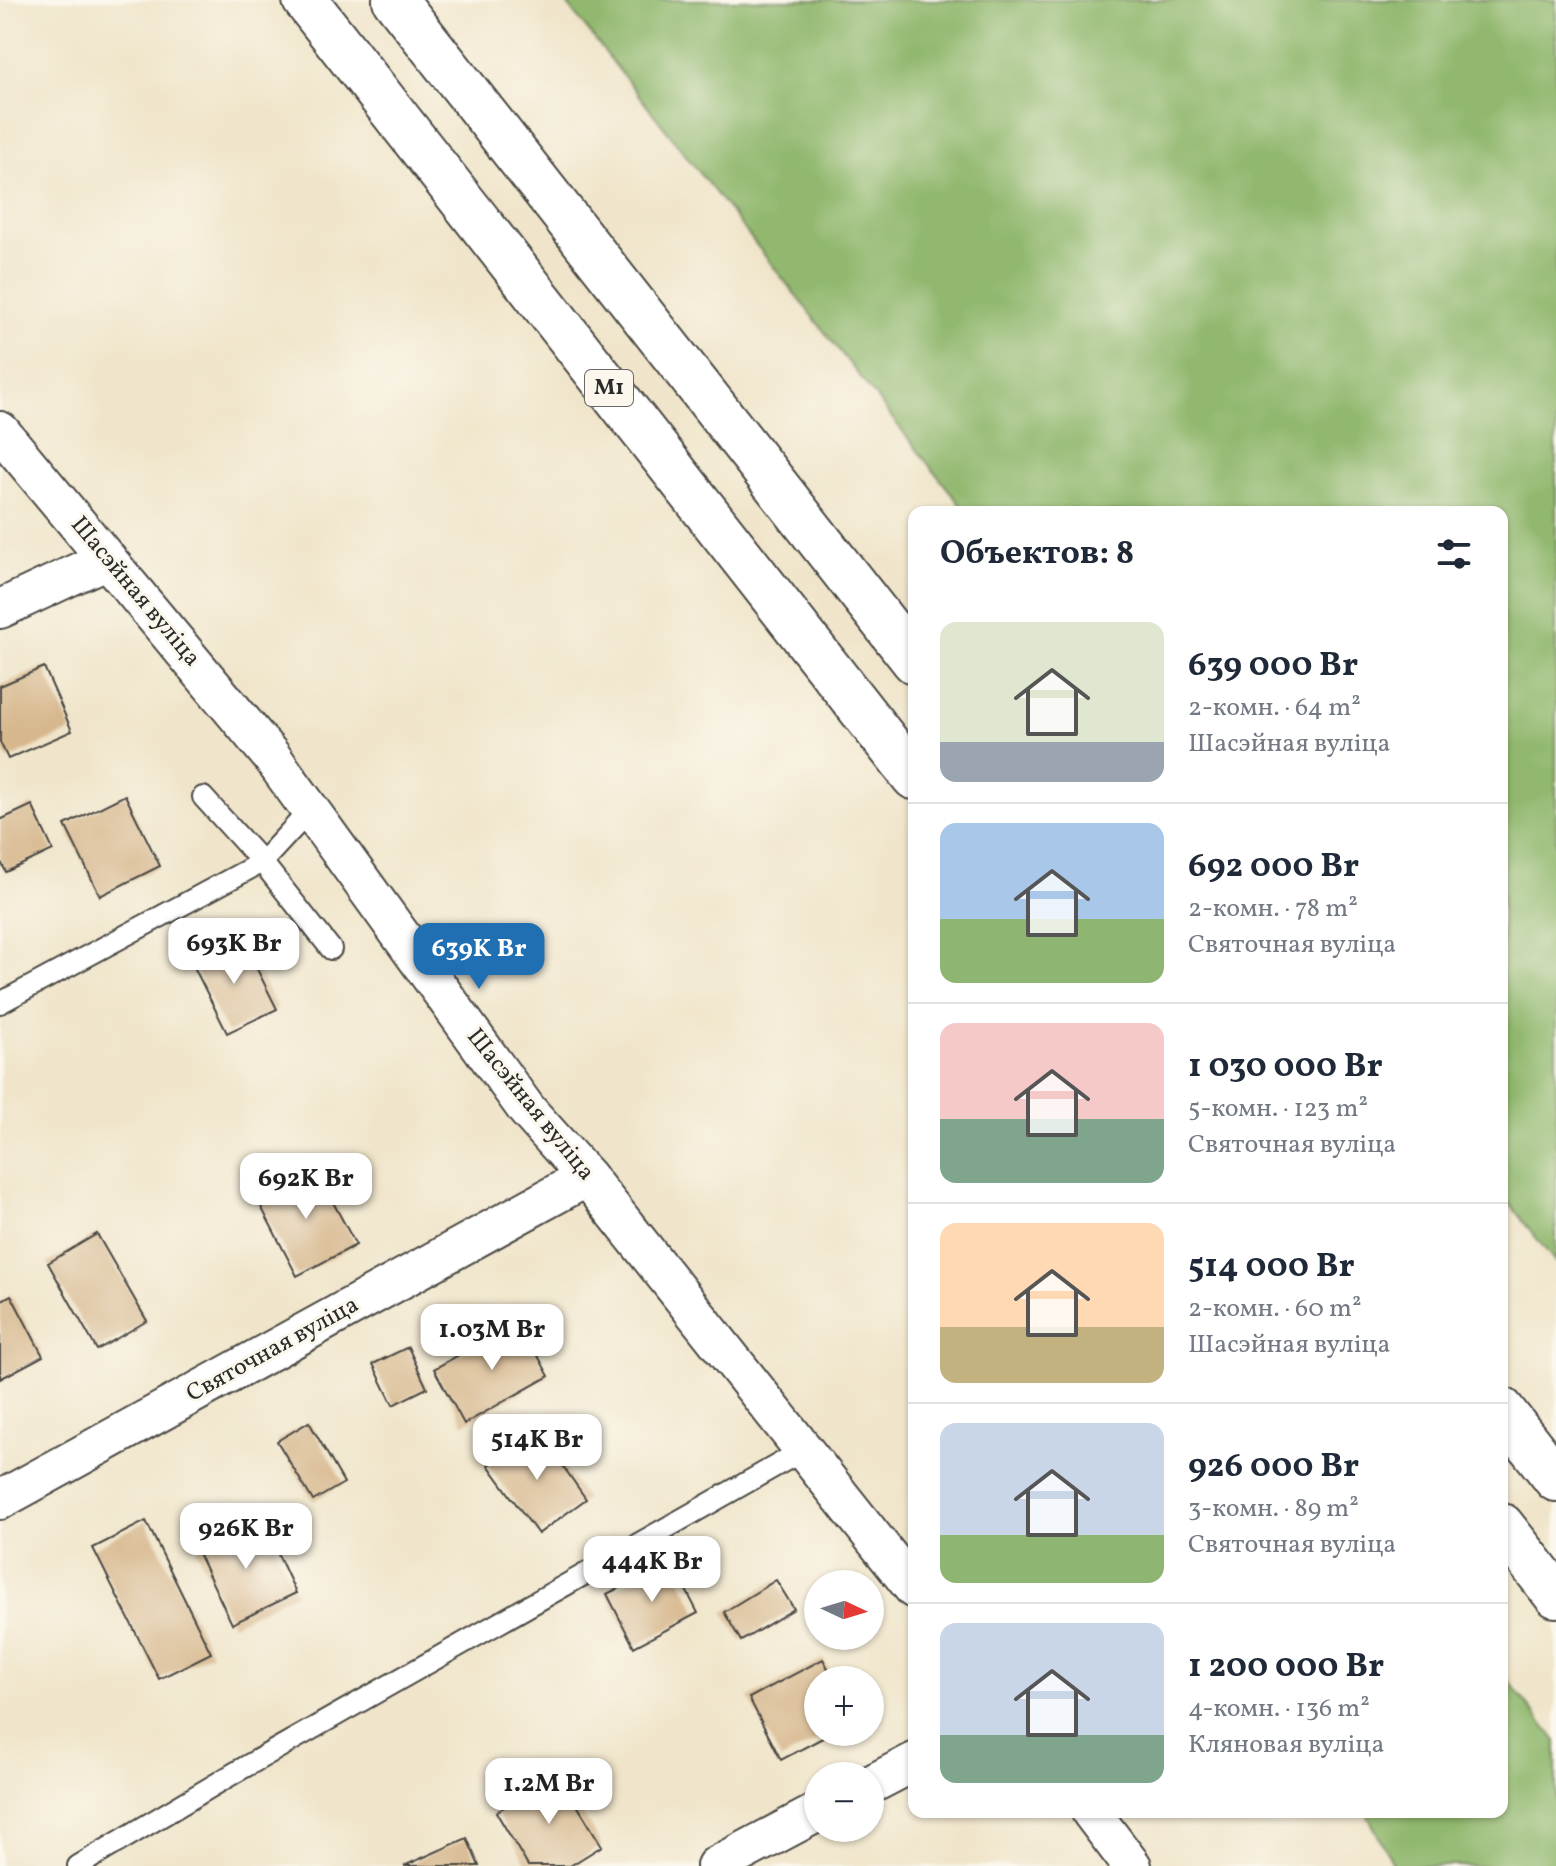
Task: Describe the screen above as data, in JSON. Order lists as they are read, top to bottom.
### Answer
{
  "streets": {
    "highway": ["М1"],
    "street": ["Шасэйная вуліца", "Святочная вуліца"]
  },
  "crossings": [
    ["Шасэйная вуліца", "Святочная вуліца"]
  ],
  "north": "right",
  "page": {
    "heading": "Объектов: 8",
    "list": [
      {
        "name": "639 000 Br",
        "note": "2-комн. · 64 m² · Шасэйная вуліца"
      },
      {
        "name": "692 000 Br",
        "note": "2-комн. · 78 m² · Святочная вуліца"
      },
      {
        "name": "1 030 000 Br",
        "note": "5-комн. · 123 m² · Святочная вуліца"
      },
      {
        "name": "514 000 Br",
        "note": "2-комн. · 60 m² · Шасэйная вуліца"
      },
      {
        "name": "926 000 Br",
        "note": "3-комн. · 89 m² · Святочная вуліца"
      },
      {
        "name": "1 200 000 Br",
        "note": "4-комн. · 136 m² · Кляновая вуліца"
      }
    ],
    "price": [
      "693K Br",
      "639K Br",
      "692K Br",
      "1.03M Br",
      "514K Br",
      "926K Br",
      "444K Br",
      "1.2M Br"
    ],
    "map_buttons": ["+", "−"]
  }
}
